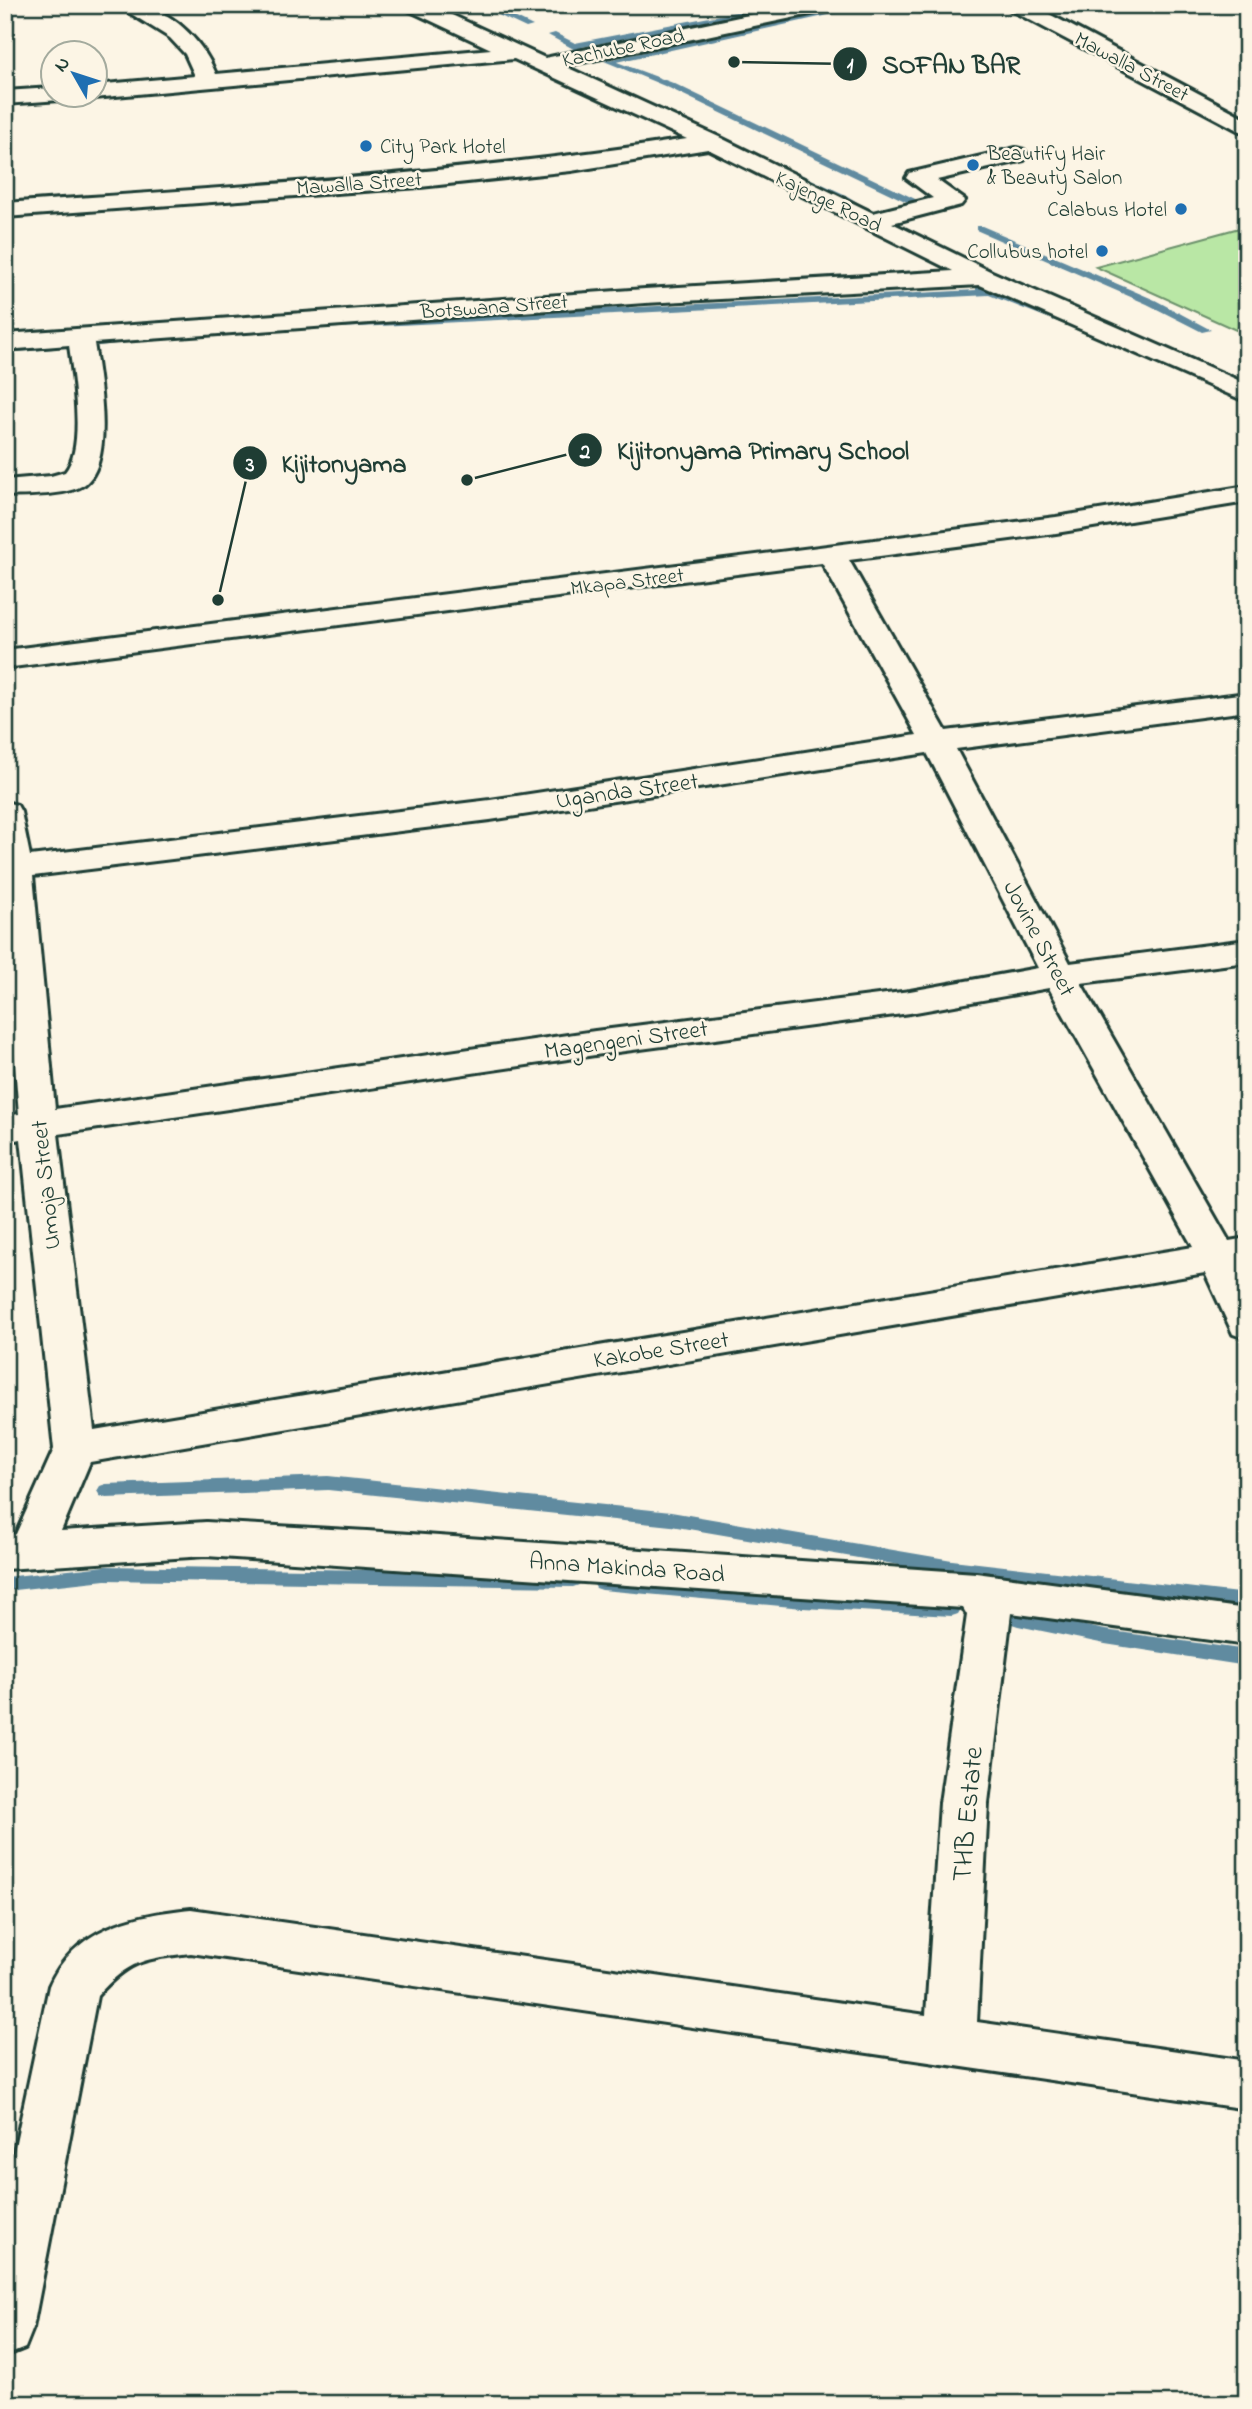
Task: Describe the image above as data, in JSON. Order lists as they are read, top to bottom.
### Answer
{
  "streets": {
    "street": [
      "Kachube Road",
      "Mawalla Street",
      "Kajenge Road",
      "Botswana Street",
      "Mkapa Street",
      "Uganda Street",
      "Jovine Street",
      "Magengeni Street",
      "Umoja Street",
      "Kakobe Street",
      "Anna Makinda Road",
      "THB Estate"
    ]
  },
  "crossings": [
    ["Kachube Road", "Kajenge Road"],
    ["Mawalla Street", "Kajenge Road"],
    ["Kajenge Road", "Botswana Street"],
    ["Mkapa Street", "Jovine Street"],
    ["Uganda Street", "Jovine Street"],
    ["Uganda Street", "Umoja Street"],
    ["Jovine Street", "Magengeni Street"],
    ["Jovine Street", "Kakobe Street"],
    ["Magengeni Street", "Umoja Street"],
    ["Umoja Street", "Kakobe Street"],
    ["Anna Makinda Road", "THB Estate"]
  ],
  "places": [
    "SOFAN BAR",
    "City Park Hotel",
    "Beautify Hair & Beauty Salon",
    "Calabus Hotel",
    "Collubus hotel",
    "Kijitonyama Primary School",
    "Kijitonyama"
  ],
  "north": "top left"
}
